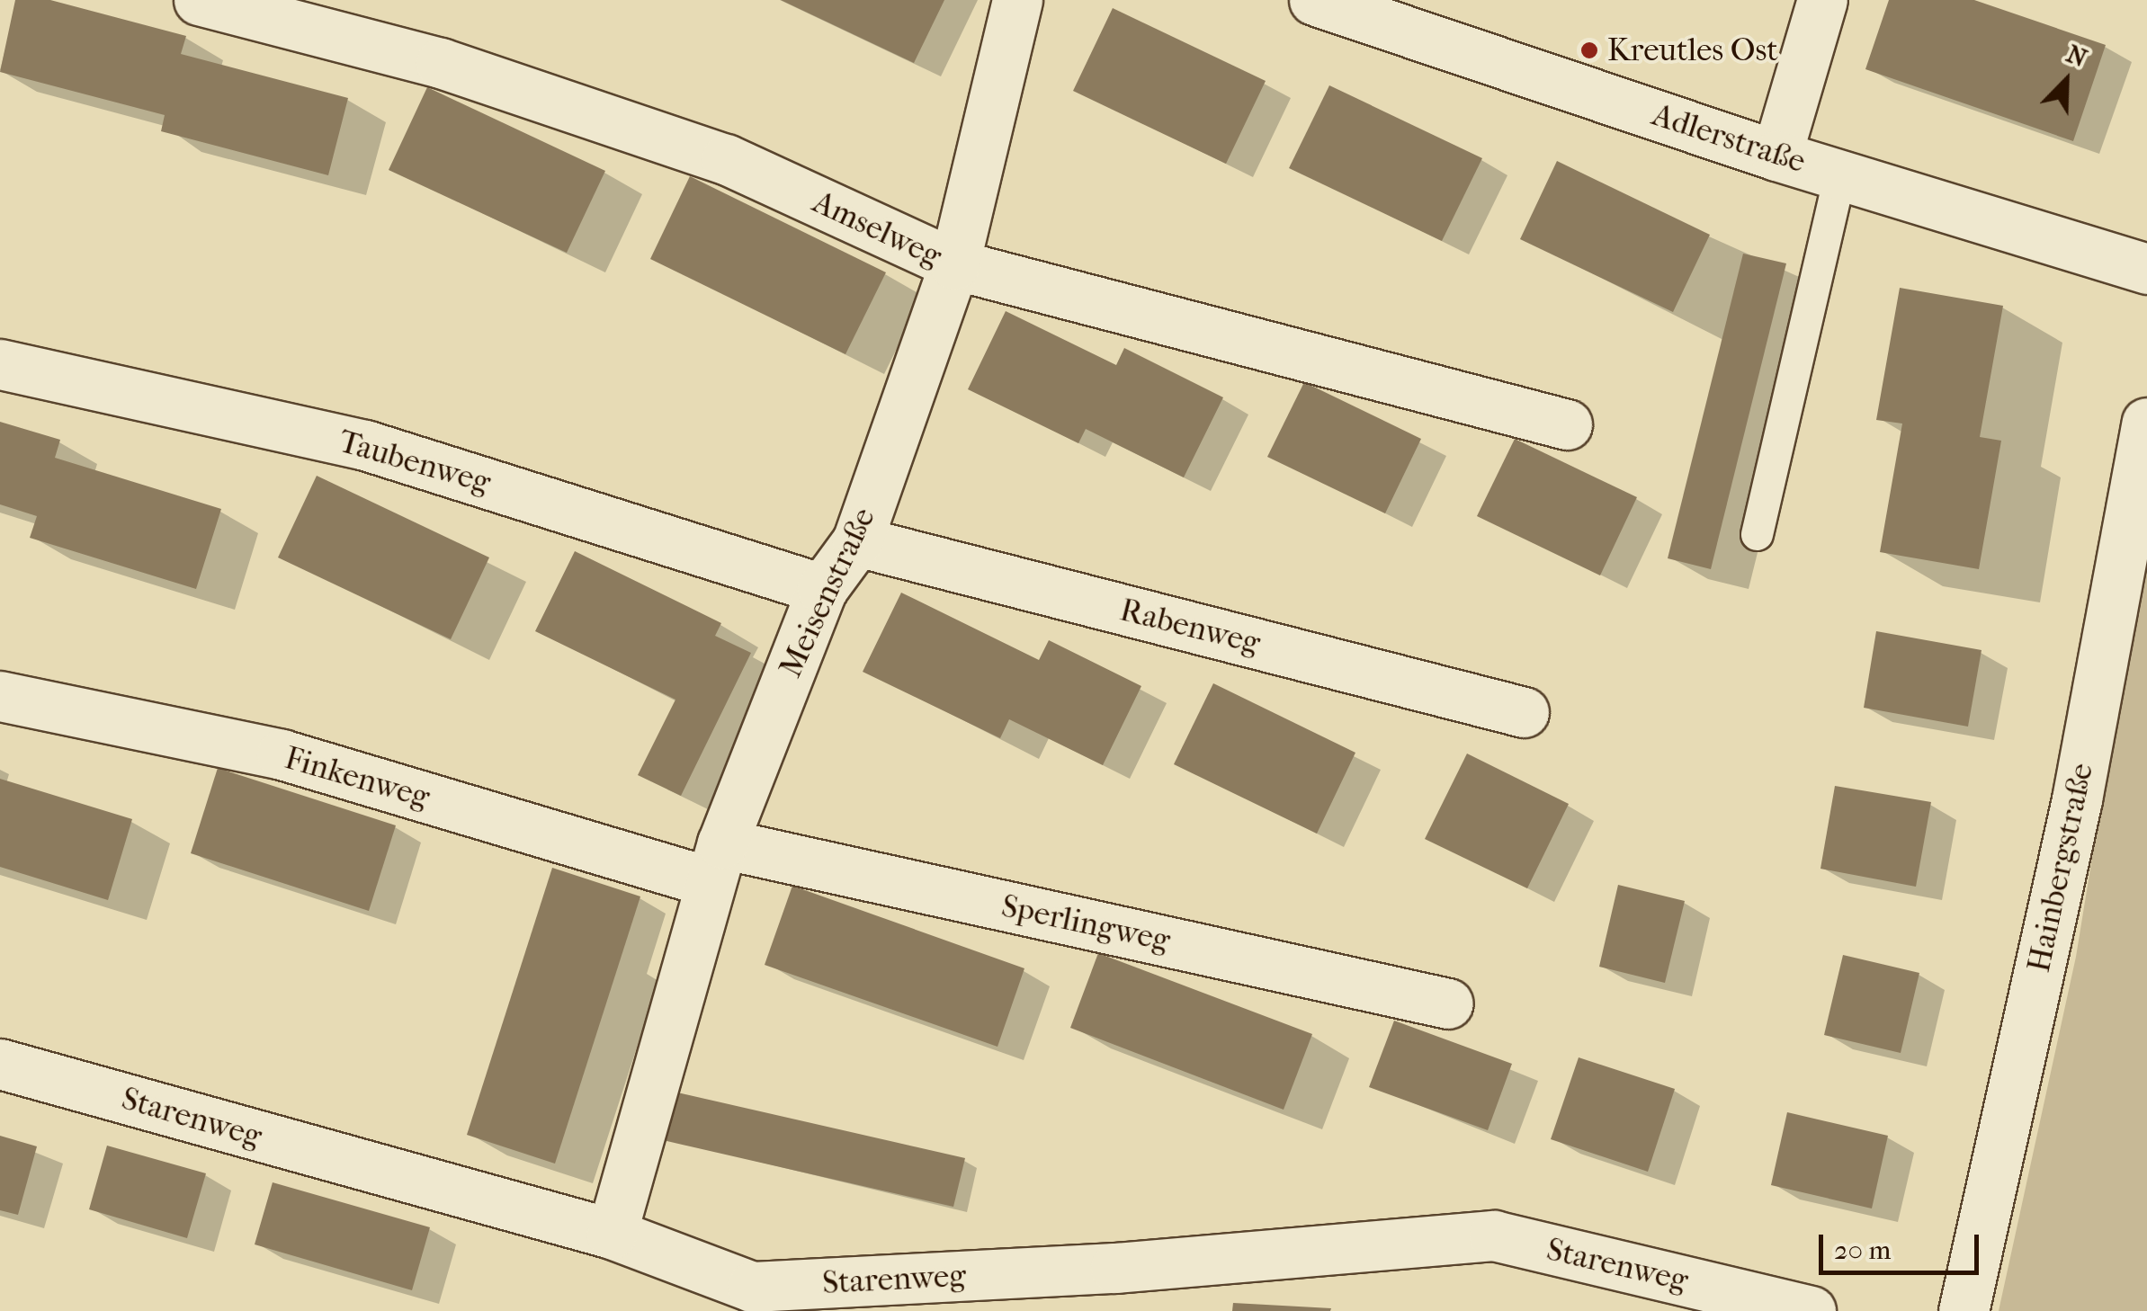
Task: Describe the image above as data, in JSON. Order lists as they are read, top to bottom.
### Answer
{
  "streets": {
    "street": [
      "Adlerstraße",
      "Amselweg",
      "Taubenweg",
      "Meisenstraße",
      "Rabenweg",
      "Finkenweg",
      "Hainbergstraße",
      "Sperlingweg",
      "Starenweg"
    ]
  },
  "crossings": [
    ["Amselweg", "Meisenstraße"],
    ["Taubenweg", "Meisenstraße"],
    ["Meisenstraße", "Rabenweg"],
    ["Meisenstraße", "Finkenweg"],
    ["Meisenstraße", "Sperlingweg"],
    ["Meisenstraße", "Starenweg"],
    ["Finkenweg", "Sperlingweg"]
  ],
  "places": ["Kreutles Ost"],
  "scale_bar": "20 m",
  "north": "top right"
}
